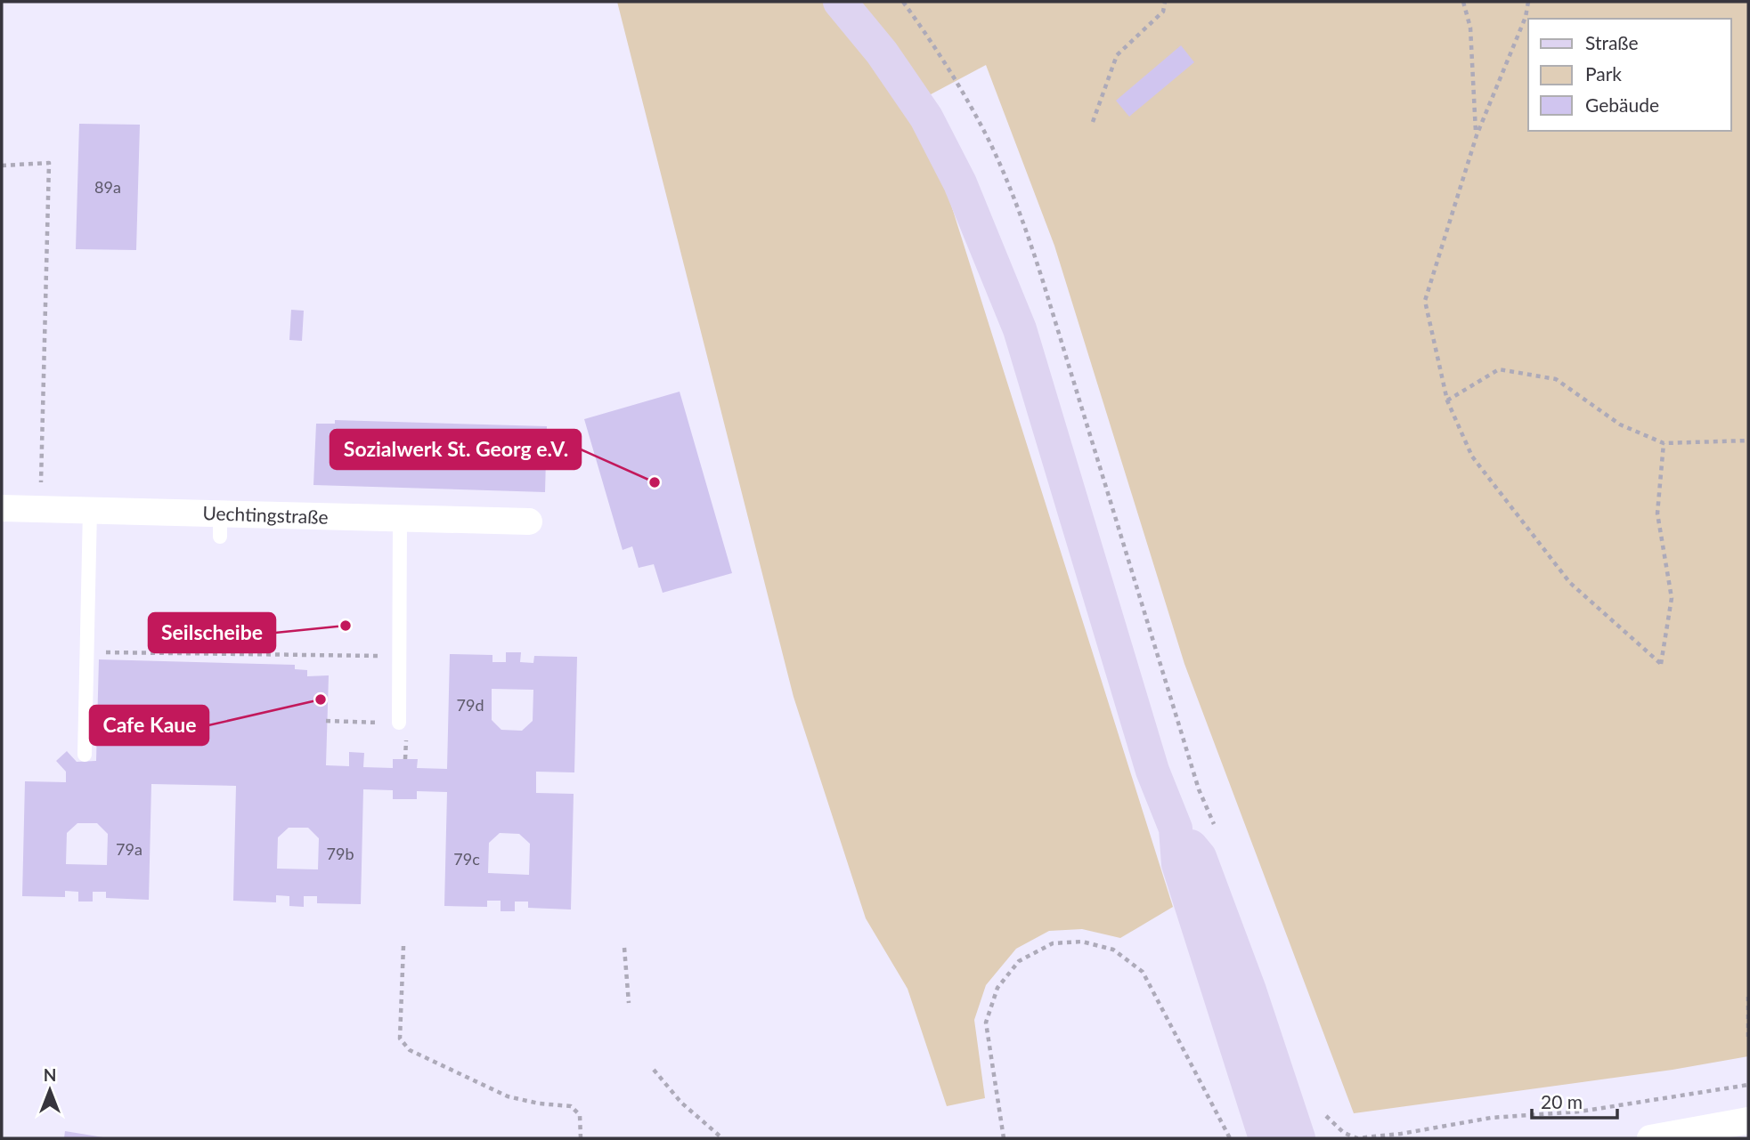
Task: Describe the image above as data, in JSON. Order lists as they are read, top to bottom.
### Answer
{
  "streets": {
    "street": ["Uechtingstraße"]
  },
  "places": ["Sozialwerk St. Georg e.V.", "Seilscheibe", "Cafe Kaue"],
  "house_numbers": [
    "89a",
    "79d",
    "79a",
    "79b",
    "79c"
  ],
  "legend": ["Straße", "Park", "Gebäude"],
  "scale_bar": "20 m",
  "north": "top"
}
